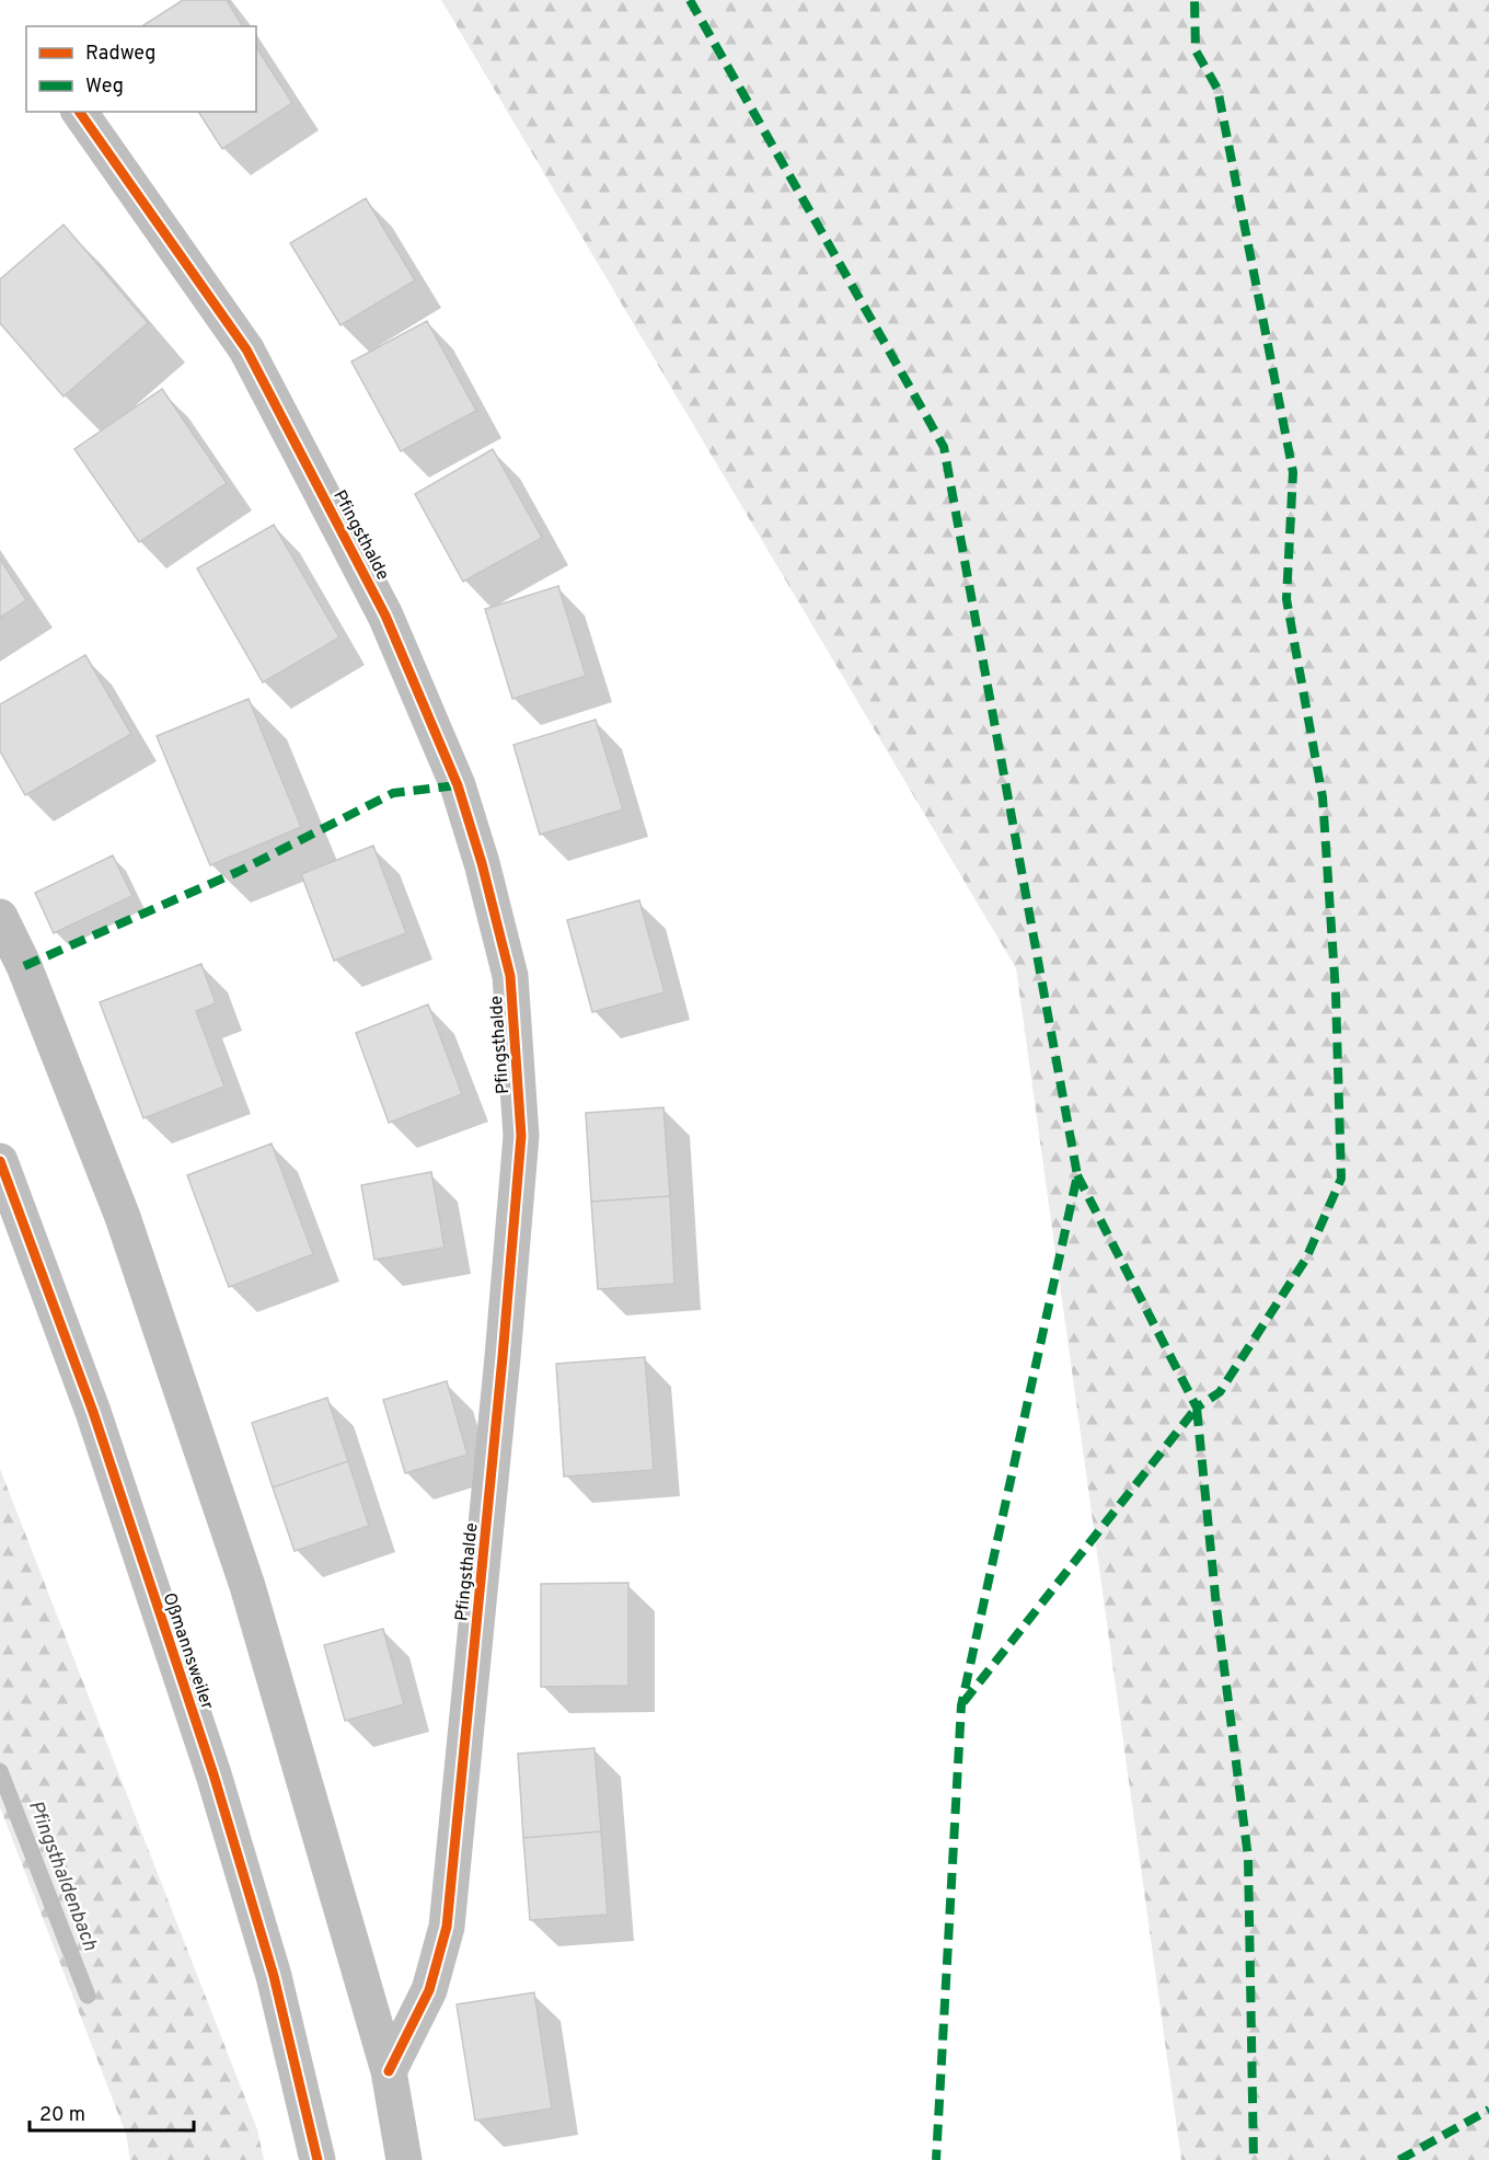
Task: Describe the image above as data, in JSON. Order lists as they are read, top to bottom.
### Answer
{
  "streets": {
    "street": ["Pfingsthalde", "Oßmannsweiler"]
  },
  "water": ["Pfingsthaldenbach"],
  "legend": ["Radweg", "Weg"],
  "scale_bar": "20 m"
}
